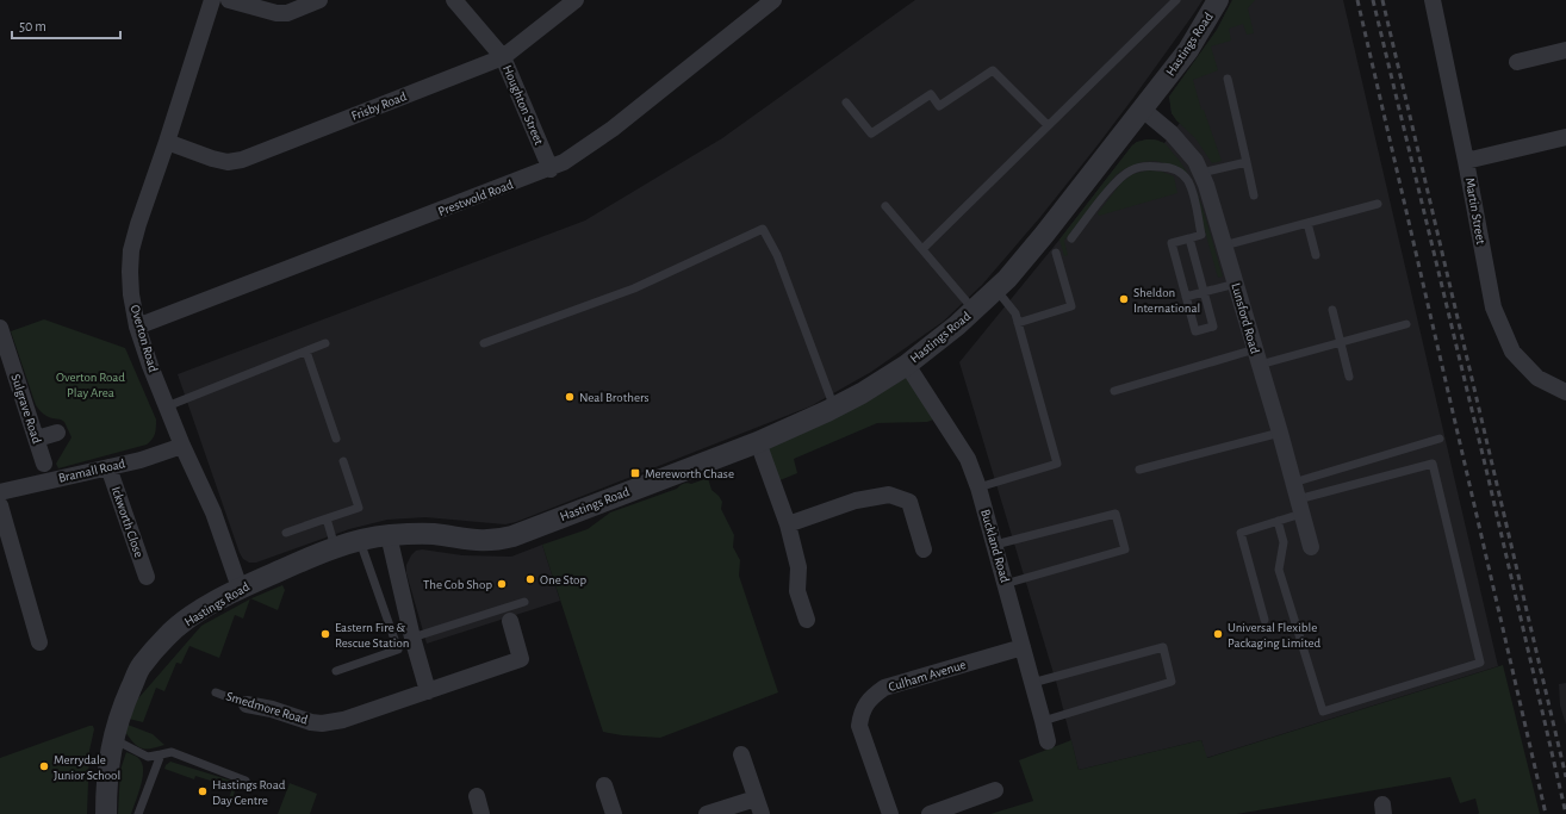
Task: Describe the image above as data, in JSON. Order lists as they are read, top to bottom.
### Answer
{
  "streets": {
    "street": [
      "Hastings Road",
      "Houghton Street",
      "Frisby Road",
      "Prestwold Road",
      "Martin Street",
      "Lunsford Road",
      "Overton Road",
      "Sulgrave Road",
      "Bramall Road",
      "Ickworth Close",
      "Buckland Road",
      "Culham Avenue",
      "Smedmore Road"
    ]
  },
  "crossings": [
    ["Hastings Road", "Lunsford Road"],
    ["Hastings Road", "Overton Road"],
    ["Hastings Road", "Buckland Road"],
    ["Houghton Street", "Frisby Road"],
    ["Houghton Street", "Prestwold Road"],
    ["Frisby Road", "Overton Road"],
    ["Prestwold Road", "Overton Road"],
    ["Overton Road", "Bramall Road"],
    ["Bramall Road", "Ickworth Close"],
    ["Buckland Road", "Culham Avenue"]
  ],
  "parks": ["Overton Road Play Area"],
  "places": {
    "other": [
      "Sheldon International",
      "Neal Brothers",
      "One Stop",
      "The Cob Shop",
      "Eastern Fire & Rescue Station",
      "Universal Flexible Packaging Limited",
      "Merrydale Junior School",
      "Hastings Road Day Centre"
    ],
    "transit": ["Mereworth Chase"]
  },
  "scale_bar": "50 m"
}
